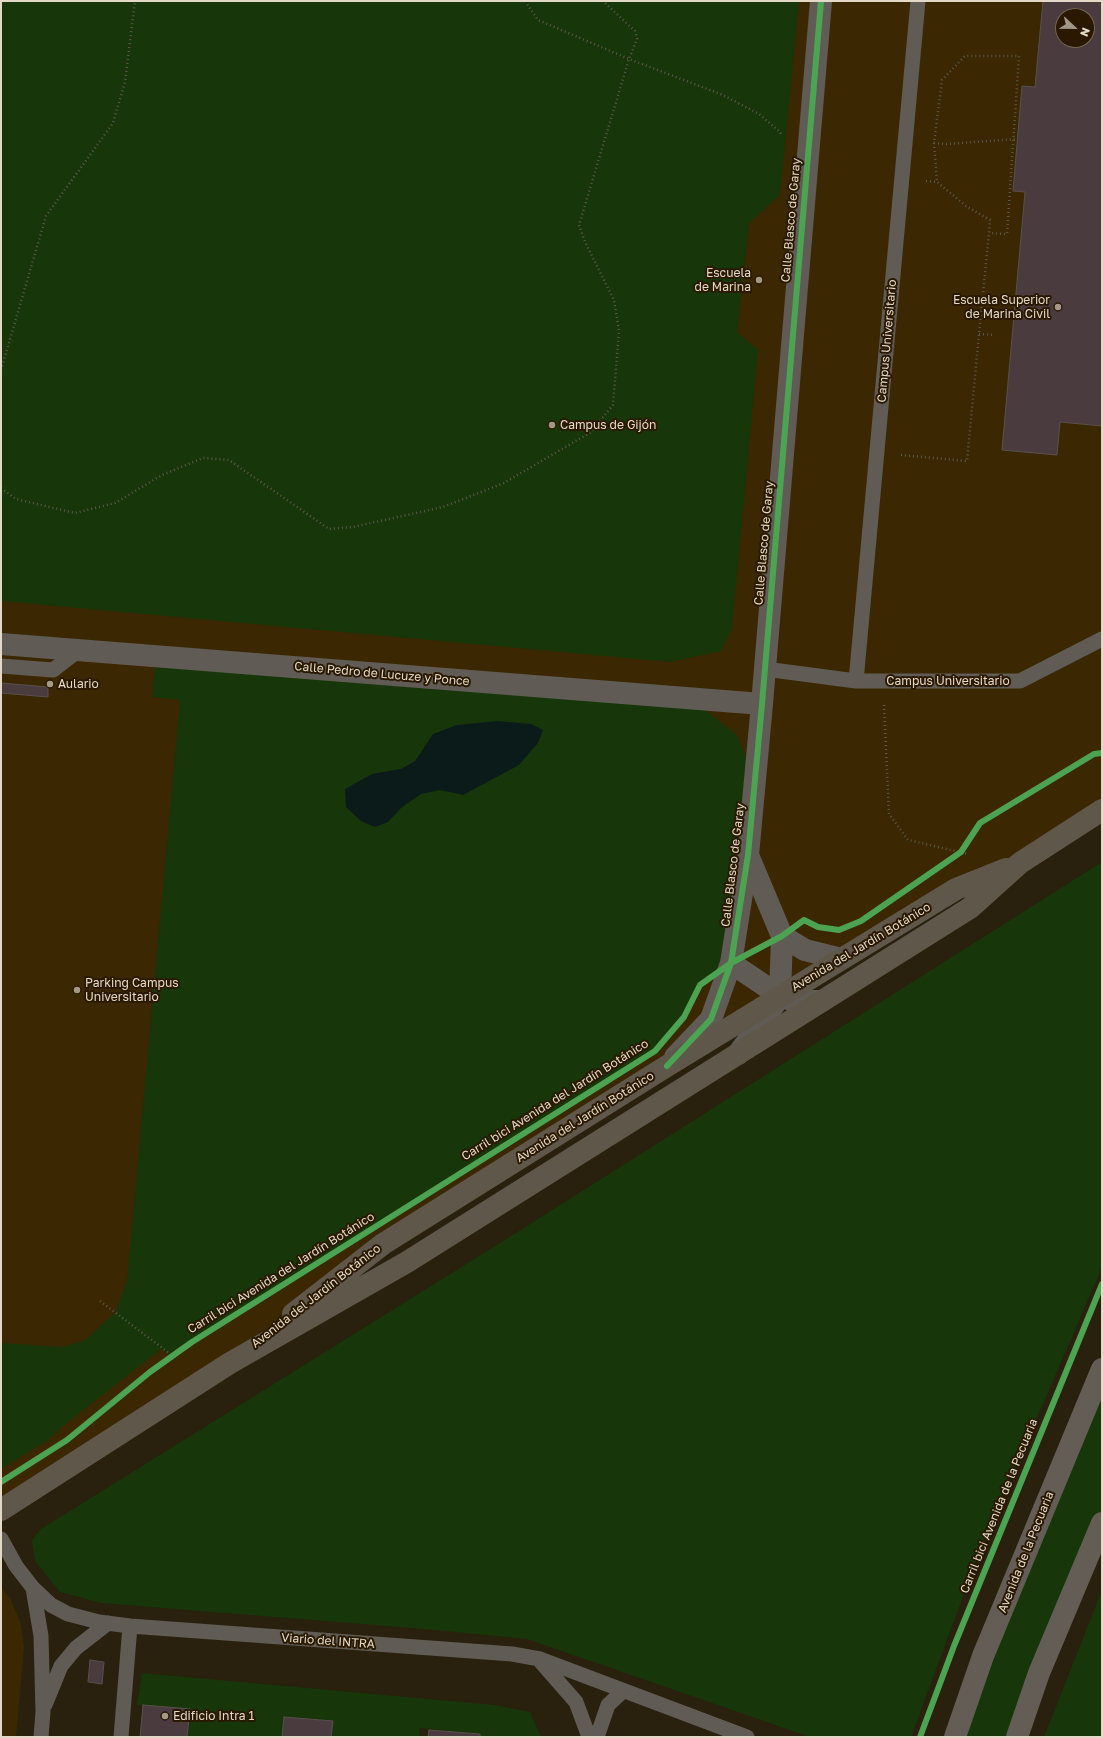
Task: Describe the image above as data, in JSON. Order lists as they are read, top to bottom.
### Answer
{
  "streets": {
    "highway": ["Avenida del Jardín Botánico"],
    "street": ["Calle Blasco de Garay", "Calle Pedro de Lucuze y Ponce", "Avenida de la Pecuaria"],
    "lane": ["Campus Universitario", "Viario del INTRA"],
    "cycle path": ["Carril bici Avenida del Jardín Botánico", "Carril bici Avenida de la Pecuaria"]
  },
  "crossings": [
    ["Calle Blasco de Garay", "Campus Universitario"],
    ["Calle Blasco de Garay", "Calle Pedro de Lucuze y Ponce"],
    ["Calle Blasco de Garay", "Avenida del Jardín Botánico"]
  ],
  "places": [
    "Escuela de Marina",
    "Escuela Superior de Marina Civil",
    "Campus de Gijón",
    "Aulario",
    "Parking Campus Universitario",
    "Edificio Intra 1"
  ],
  "north": "right"
}
